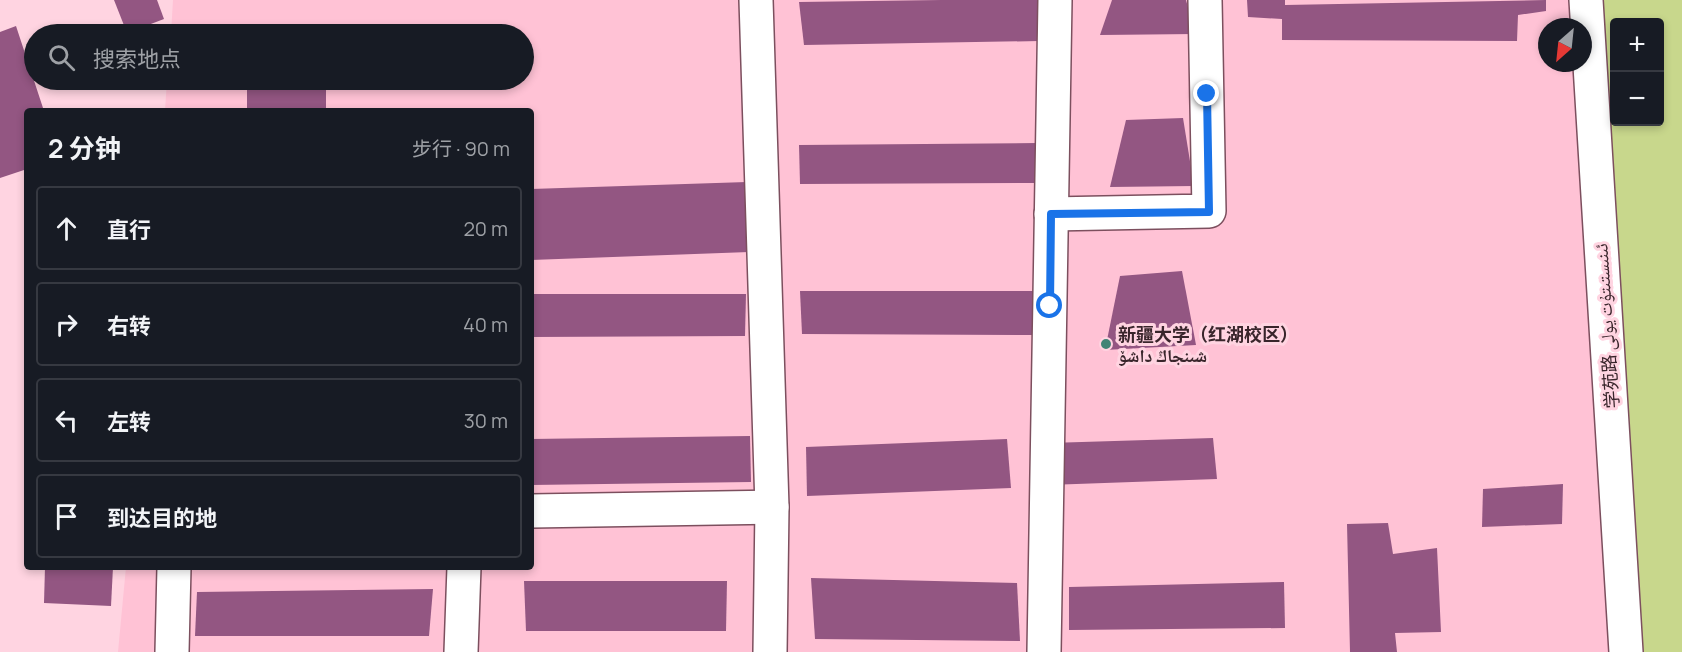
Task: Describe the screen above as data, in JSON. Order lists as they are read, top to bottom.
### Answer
{
  "streets": {
    "street": ["学苑路 ئىنىستىتۇت يولى"]
  },
  "places": ["新疆大学（红湖校区） شىنجاڭ داشۆ"],
  "north": "bottom left",
  "page": {
    "map_buttons": ["+", "−"],
    "search": "搜索地点",
    "heading": ["2 分钟", "步行 · 90 m"],
    "list": [
      ["直行", "20 m"],
      ["右转", "40 m"],
      ["左转", "30 m"],
      "到达目的地"
    ]
  }
}
